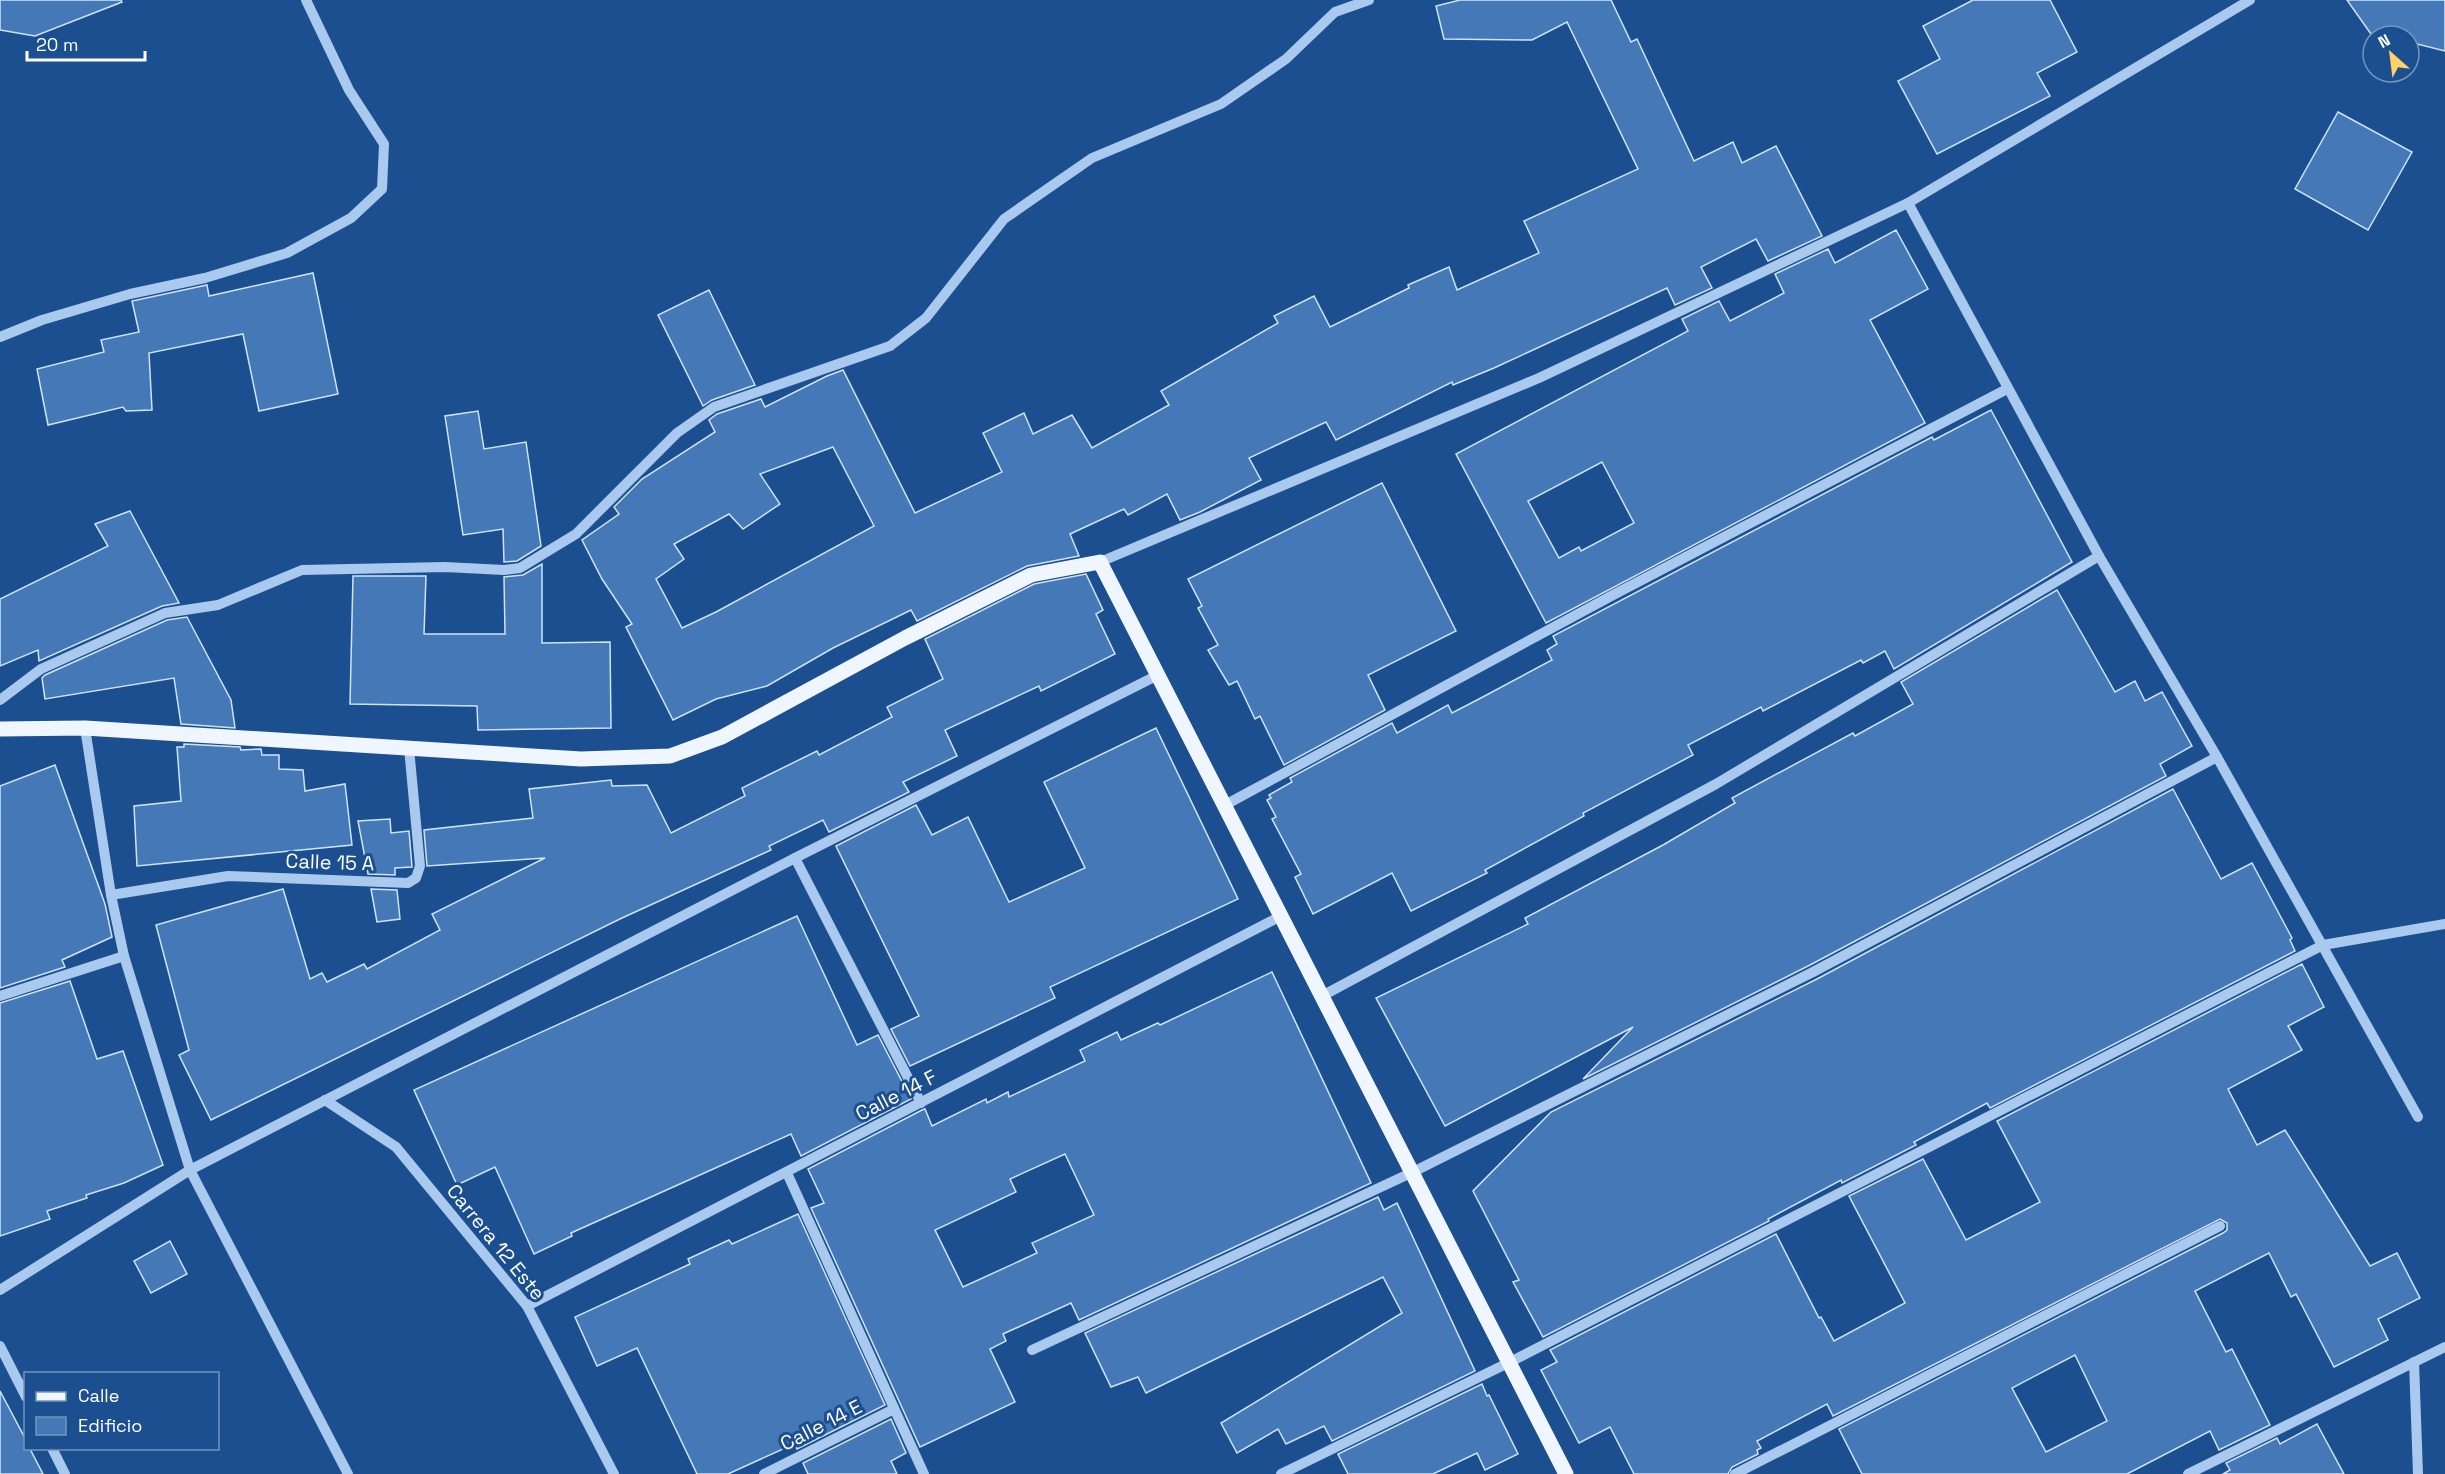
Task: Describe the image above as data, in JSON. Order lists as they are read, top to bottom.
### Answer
{
  "streets": {
    "street": [
      "Calle 15 A",
      "Calle 14 F",
      "Carrera 12 Este",
      "Calle 14 E"
    ]
  },
  "crossings": [
    ["Calle 14 F", "Carrera 12 Este"]
  ],
  "legend": ["Calle", "Edificio"],
  "scale_bar": "20 m",
  "north": "top left"
}
